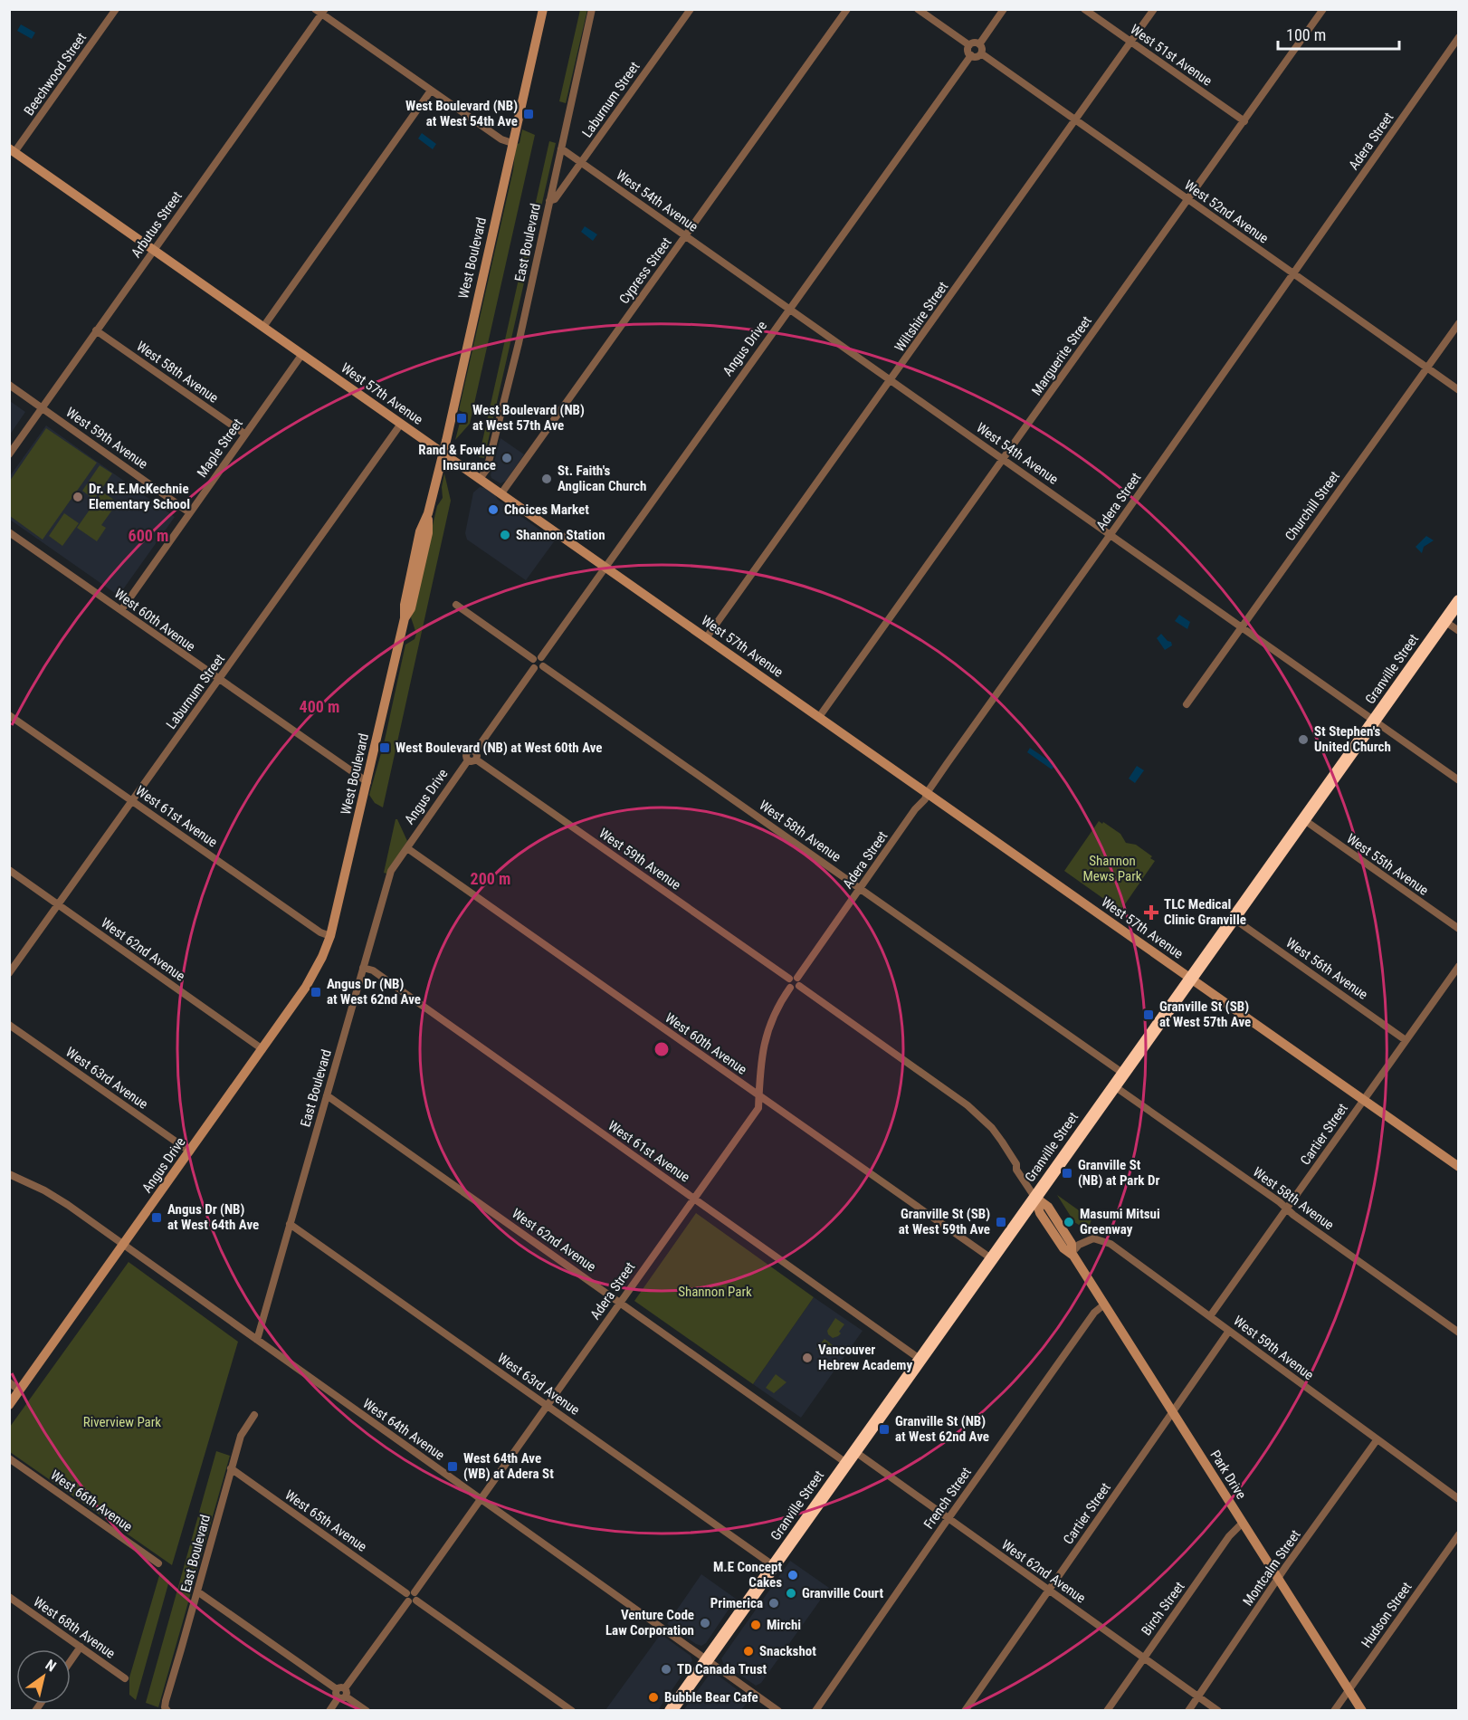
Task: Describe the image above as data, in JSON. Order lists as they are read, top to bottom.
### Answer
{
  "streets": {
    "highway": ["Granville Street"],
    "street": [
      "West 51st Avenue",
      "Beechwood Street",
      "Laburnum Street",
      "Adera Street",
      "West 54th Avenue",
      "West 52nd Avenue",
      "Arbutus Street",
      "East Boulevard",
      "West Boulevard",
      "Cypress Street",
      "Wiltshire Street",
      "Angus Drive",
      "Marguerite Street",
      "West 58th Avenue",
      "West 57th Avenue",
      "West 59th Avenue",
      "Maple Street",
      "Churchill Street",
      "West 60th Avenue",
      "West 61st Avenue",
      "West 55th Avenue",
      "West 62nd Avenue",
      "West 56th Avenue",
      "West 63rd Avenue",
      "Cartier Street",
      "West 64th Avenue",
      "Park Drive",
      "French Street",
      "West 66th Avenue",
      "West 65th Avenue",
      "Montcalm Street",
      "Birch Street",
      "Hudson Street",
      "West 68th Avenue"
    ]
  },
  "crossings": [
    ["West 51st Avenue", "Wiltshire Street"],
    ["West 51st Avenue", "Marguerite Street"],
    ["Beechwood Street", "West 57th Avenue"],
    ["Laburnum Street", "West 54th Avenue"],
    ["Laburnum Street", "East Boulevard"],
    ["Laburnum Street", "West 57th Avenue"],
    ["Laburnum Street", "West 60th Avenue"],
    ["Laburnum Street", "West 61st Avenue"],
    ["Laburnum Street", "West 62nd Avenue"],
    ["Adera Street", "West 54th Avenue"],
    ["Adera Street", "West 52nd Avenue"],
    ["Adera Street", "West 58th Avenue"],
    ["Adera Street", "West 57th Avenue"],
    ["Adera Street", "West 59th Avenue"],
    ["Adera Street", "West 60th Avenue"],
    ["Adera Street", "West 61st Avenue"],
    ["Adera Street", "West 62nd Avenue"],
    ["Adera Street", "West 63rd Avenue"],
    ["Adera Street", "West 64th Avenue"],
    ["Adera Street", "West 65th Avenue"],
    ["West 54th Avenue", "East Boulevard"],
    ["West 54th Avenue", "Cypress Street"],
    ["West 54th Avenue", "Wiltshire Street"],
    ["West 54th Avenue", "Angus Drive"],
    ["West 54th Avenue", "Marguerite Street"],
    ["West 54th Avenue", "Churchill Street"],
    ["West 54th Avenue", "Granville Street"],
    ["West 52nd Avenue", "Wiltshire Street"],
    ["West 52nd Avenue", "Angus Drive"],
    ["West 52nd Avenue", "Marguerite Street"],
    ["West 52nd Avenue", "Churchill Street"],
    ["Arbutus Street", "West 58th Avenue"],
    ["Arbutus Street", "West 57th Avenue"],
    ["Arbutus Street", "West 59th Avenue"],
    ["East Boulevard", "Angus Drive"],
    ["East Boulevard", "West 57th Avenue"],
    ["East Boulevard", "West 60th Avenue"],
    ["East Boulevard", "West 61st Avenue"],
    ["East Boulevard", "West 62nd Avenue"],
    ["East Boulevard", "West 63rd Avenue"],
    ["East Boulevard", "West 64th Avenue"],
    ["East Boulevard", "West 65th Avenue"],
    ["West Boulevard", "Angus Drive"],
    ["West Boulevard", "West 57th Avenue"],
    ["West Boulevard", "West 60th Avenue"],
    ["West Boulevard", "West 61st Avenue"],
    ["Cypress Street", "West 57th Avenue"],
    ["Wiltshire Street", "West 57th Avenue"],
    ["Angus Drive", "West 58th Avenue"],
    ["Angus Drive", "West 57th Avenue"],
    ["Angus Drive", "West 59th Avenue"],
    ["Angus Drive", "West 60th Avenue"],
    ["Angus Drive", "West 61st Avenue"],
    ["Angus Drive", "West 62nd Avenue"],
    ["Angus Drive", "West 63rd Avenue"],
    ["Angus Drive", "West 64th Avenue"],
    ["Marguerite Street", "West 57th Avenue"],
    ["West 58th Avenue", "Maple Street"],
    ["West 58th Avenue", "Granville Street"],
    ["West 58th Avenue", "Cartier Street"],
    ["West 57th Avenue", "Maple Street"],
    ["West 57th Avenue", "Granville Street"],
    ["West 57th Avenue", "Cartier Street"],
    ["West 59th Avenue", "Maple Street"],
    ["West 59th Avenue", "Cartier Street"],
    ["West 59th Avenue", "Park Drive"],
    ["West 59th Avenue", "Montcalm Street"],
    ["Maple Street", "West 60th Avenue"],
    ["West 60th Avenue", "Granville Street"],
    ["Granville Street", "West 61st Avenue"],
    ["Granville Street", "West 55th Avenue"],
    ["Granville Street", "West 62nd Avenue"],
    ["Granville Street", "West 56th Avenue"],
    ["Granville Street", "West 63rd Avenue"],
    ["Granville Street", "West 64th Avenue"],
    ["Granville Street", "Park Drive"],
    ["West 62nd Avenue", "Cartier Street"],
    ["West 62nd Avenue", "French Street"],
    ["West 62nd Avenue", "Montcalm Street"],
    ["West 62nd Avenue", "Birch Street"],
    ["West 56th Avenue", "Cartier Street"],
    ["Cartier Street", "Park Drive"],
    ["Park Drive", "French Street"],
    ["Park Drive", "Montcalm Street"],
    ["Park Drive", "Birch Street"],
    ["Park Drive", "Hudson Street"]
  ],
  "parks": ["Shannon Mews Park", "Shannon Park", "Riverview Park"],
  "places": {
    "transit": [
      "West Boulevard (NB) at West 54th Ave",
      "West Boulevard (NB) at West 57th Ave",
      "West Boulevard (NB) at West 60th Ave",
      "Angus Dr (NB) at West 62nd Ave",
      "Granville St (SB) at West 57th Ave",
      "Granville St (NB) at Park Dr",
      "Angus Dr (NB) at West 64th Ave",
      "Granville St (SB) at West 59th Ave",
      "Granville St (NB) at West 62nd Ave",
      "West 64th Ave (WB) at Adera St"
    ],
    "other": [
      "Rand & Fowler Insurance",
      "St. Faith's Anglican Church",
      "Dr. R.E.McKechnie Elementary School",
      "Choices Market",
      "Shannon Station",
      "St Stephen's United Church",
      "Masumi Mitsui Greenway",
      "Vancouver Hebrew Academy",
      "M.E Concept Cakes",
      "Granville Court",
      "Primerica",
      "Venture Code Law Corporation",
      "Mirchi",
      "Snackshot",
      "TD Canada Trust",
      "Bubble Bear Cafe"
    ],
    "health": ["TLC Medical Clinic Granville"]
  },
  "scale_bar": "100 m",
  "north": "top right",
  "rings": ["600 m", "400 m", "200 m"]
}
